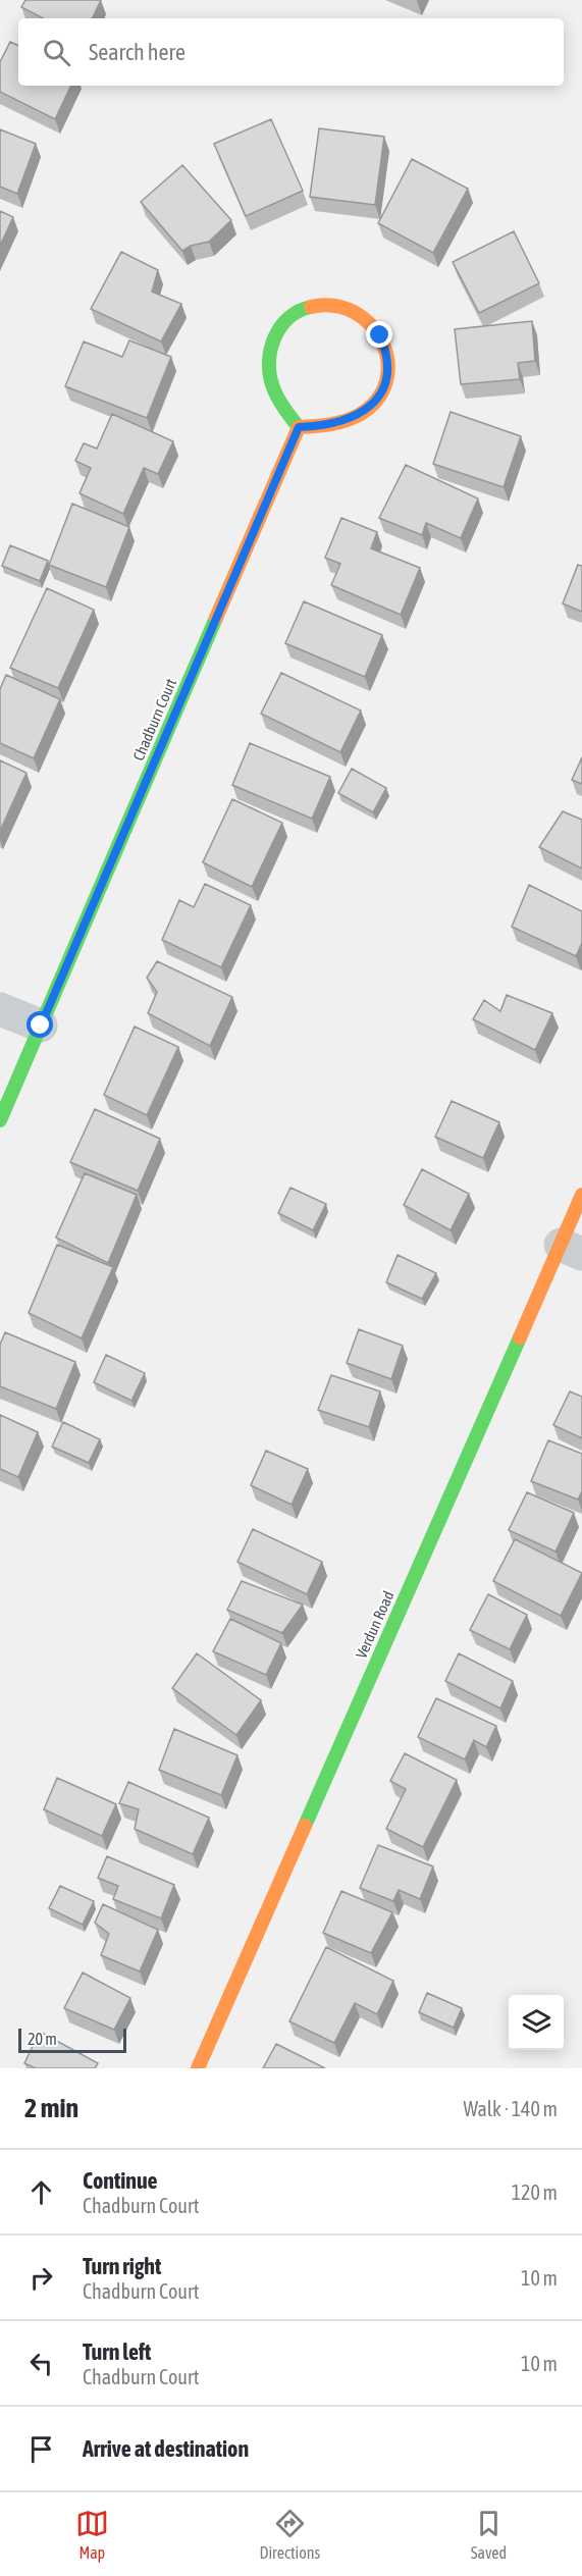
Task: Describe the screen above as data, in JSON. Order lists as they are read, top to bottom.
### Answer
{
  "streets": {
    "street": ["Chadburn Court", "Verdun Road"]
  },
  "scale_bar": "20 m",
  "page": {
    "search": "Search here",
    "scale": "20 m",
    "heading": ["2 min", "Walk · 140 m"],
    "list": [
      ["Continue", "Chadburn Court", "120 m"],
      ["Turn right", "Chadburn Court", "10 m"],
      ["Turn left", "Chadburn Court", "10 m"],
      "Arrive at destination"
    ],
    "nav": ["Map", "Directions", "Saved"]
  }
}
